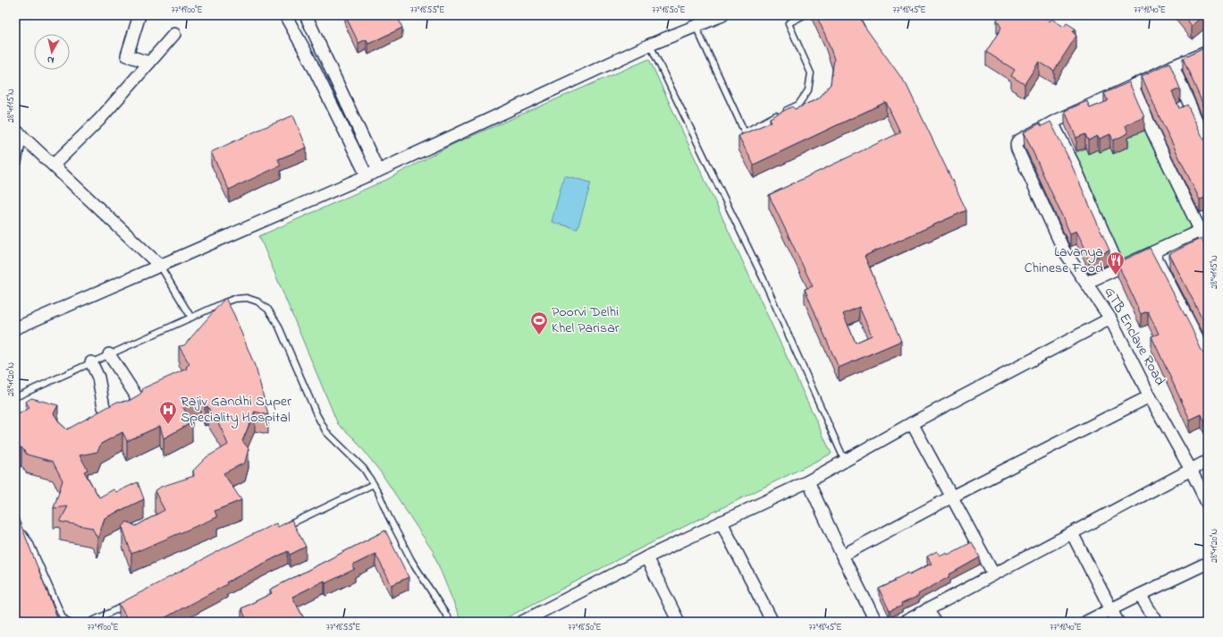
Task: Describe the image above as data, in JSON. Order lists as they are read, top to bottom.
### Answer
{
  "streets": {
    "street": ["GTB Enclave Road"]
  },
  "places": {
    "restaurant": ["Lavanya Chinese Food"],
    "sports": ["Poorvi Delhi Khel Parisar"],
    "hospital": ["Rajiv Gandhi Super Speciality Hospital"]
  },
  "north": "bottom",
  "coordinates": [
    "77°19'00\"E",
    "77°18'55\"E",
    "77°18'50\"E",
    "77°18'45\"E",
    "77°18'40\"E",
    "28°41'15\"N",
    "28°41'20\"N"
  ]
}
